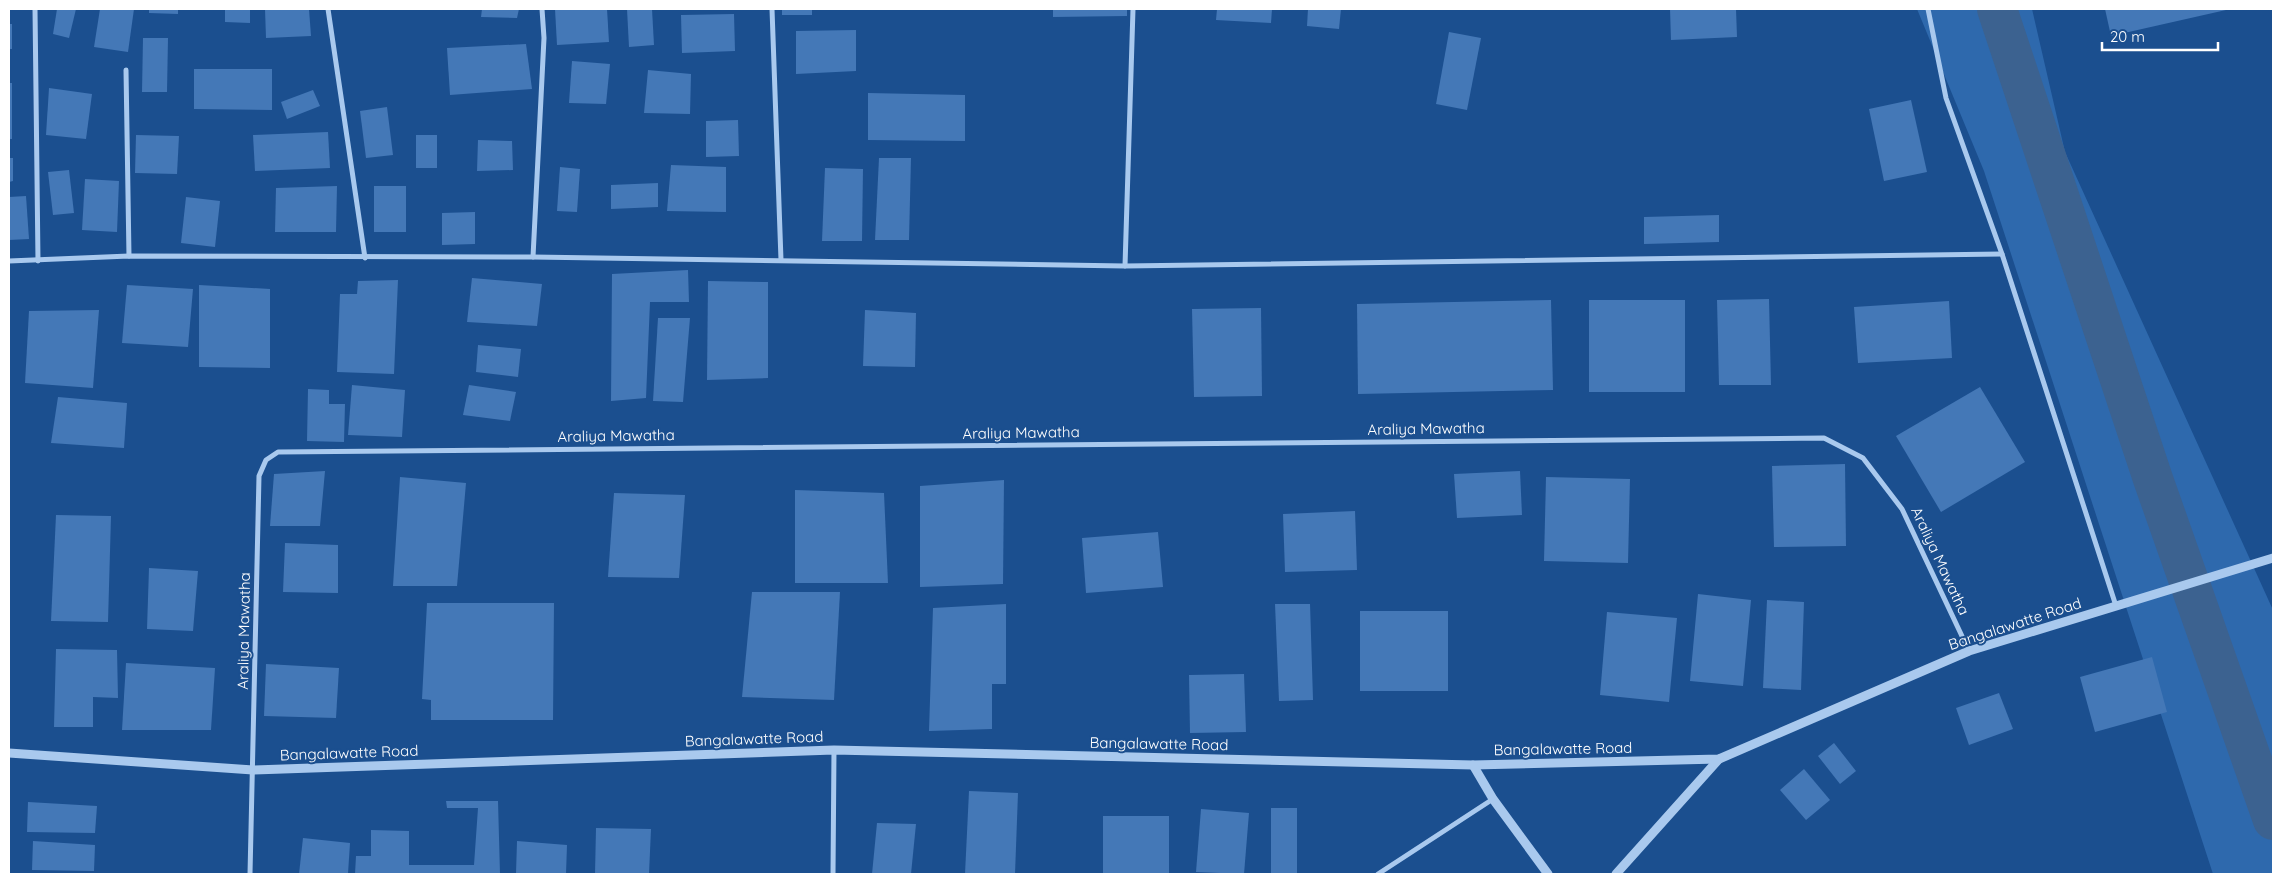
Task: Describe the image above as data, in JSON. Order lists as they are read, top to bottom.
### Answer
{
  "streets": {
    "street": ["Araliya Mawatha", "Bangalawatte Road"]
  },
  "crossings": [
    ["Araliya Mawatha", "Bangalawatte Road"]
  ],
  "scale_bar": "20 m"
}
